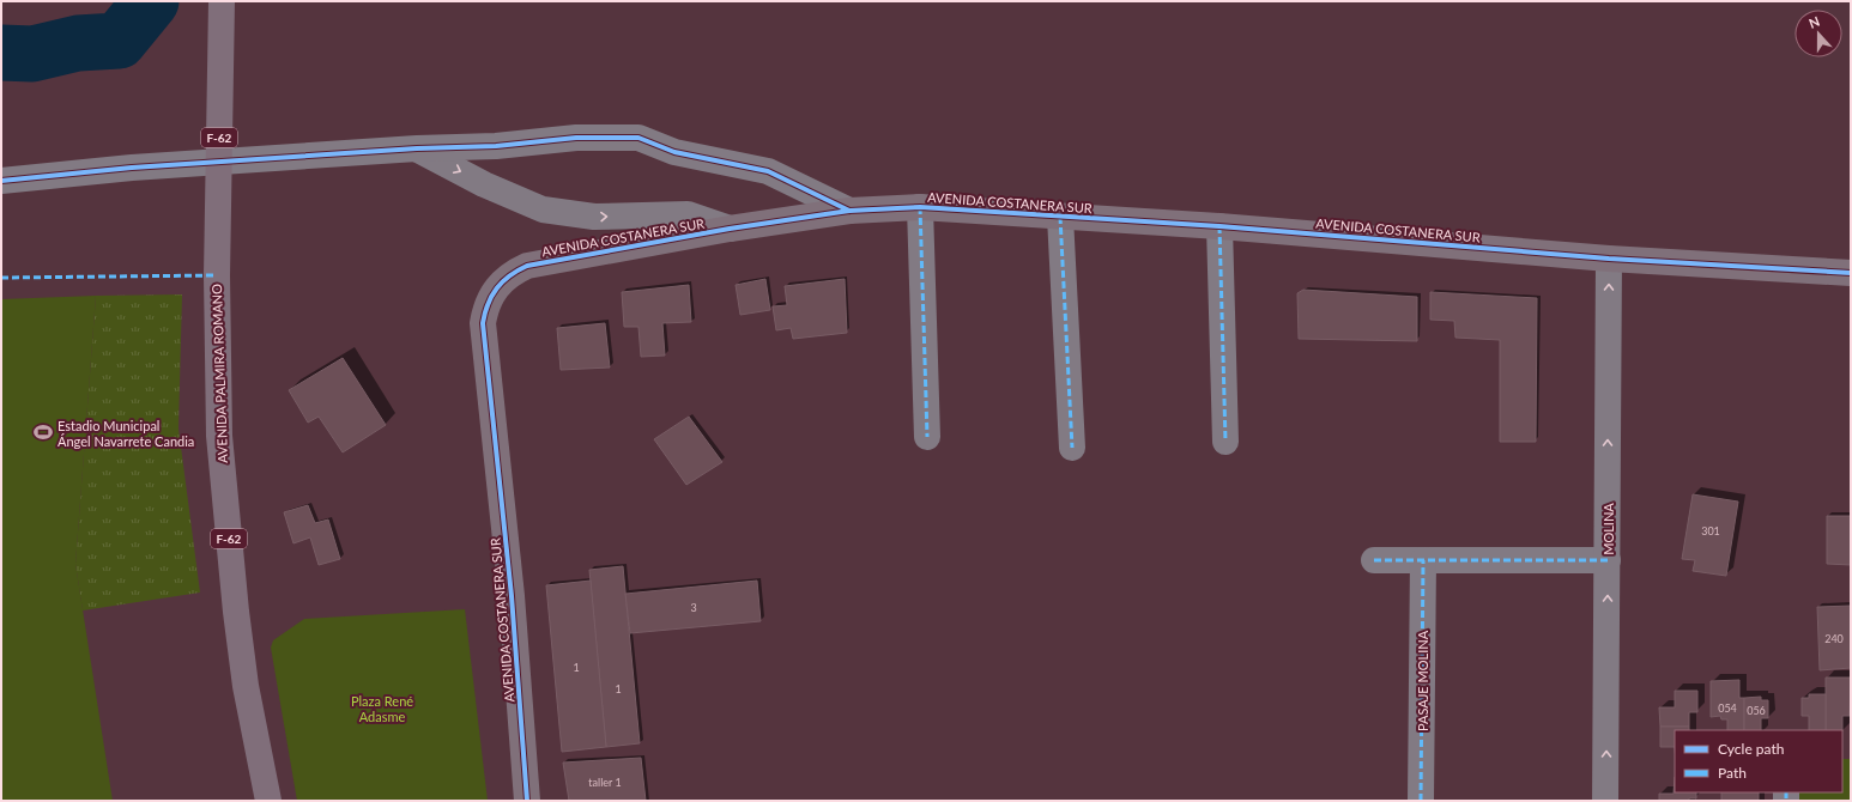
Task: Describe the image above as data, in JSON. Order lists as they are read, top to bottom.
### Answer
{
  "streets": {
    "main road": ["F-62", "AVENIDA PALMIRA ROMANO"],
    "street": ["AVENIDA COSTANERA SUR", "MOLINA", "PASAJE MOLINA"]
  },
  "crossings": [
    ["AVENIDA COSTANERA SUR", "MOLINA"]
  ],
  "one_way": ["MOLINA"],
  "parks": ["Plaza René Adasme"],
  "places": {
    "sports": ["Estadio Municipal Ángel Navarrete Candia"]
  },
  "house_numbers": [
    "301",
    "3",
    "240",
    "1",
    "1",
    "054",
    "056",
    "taller 1"
  ],
  "legend": ["Cycle path", "Path"],
  "north": "top"
}
